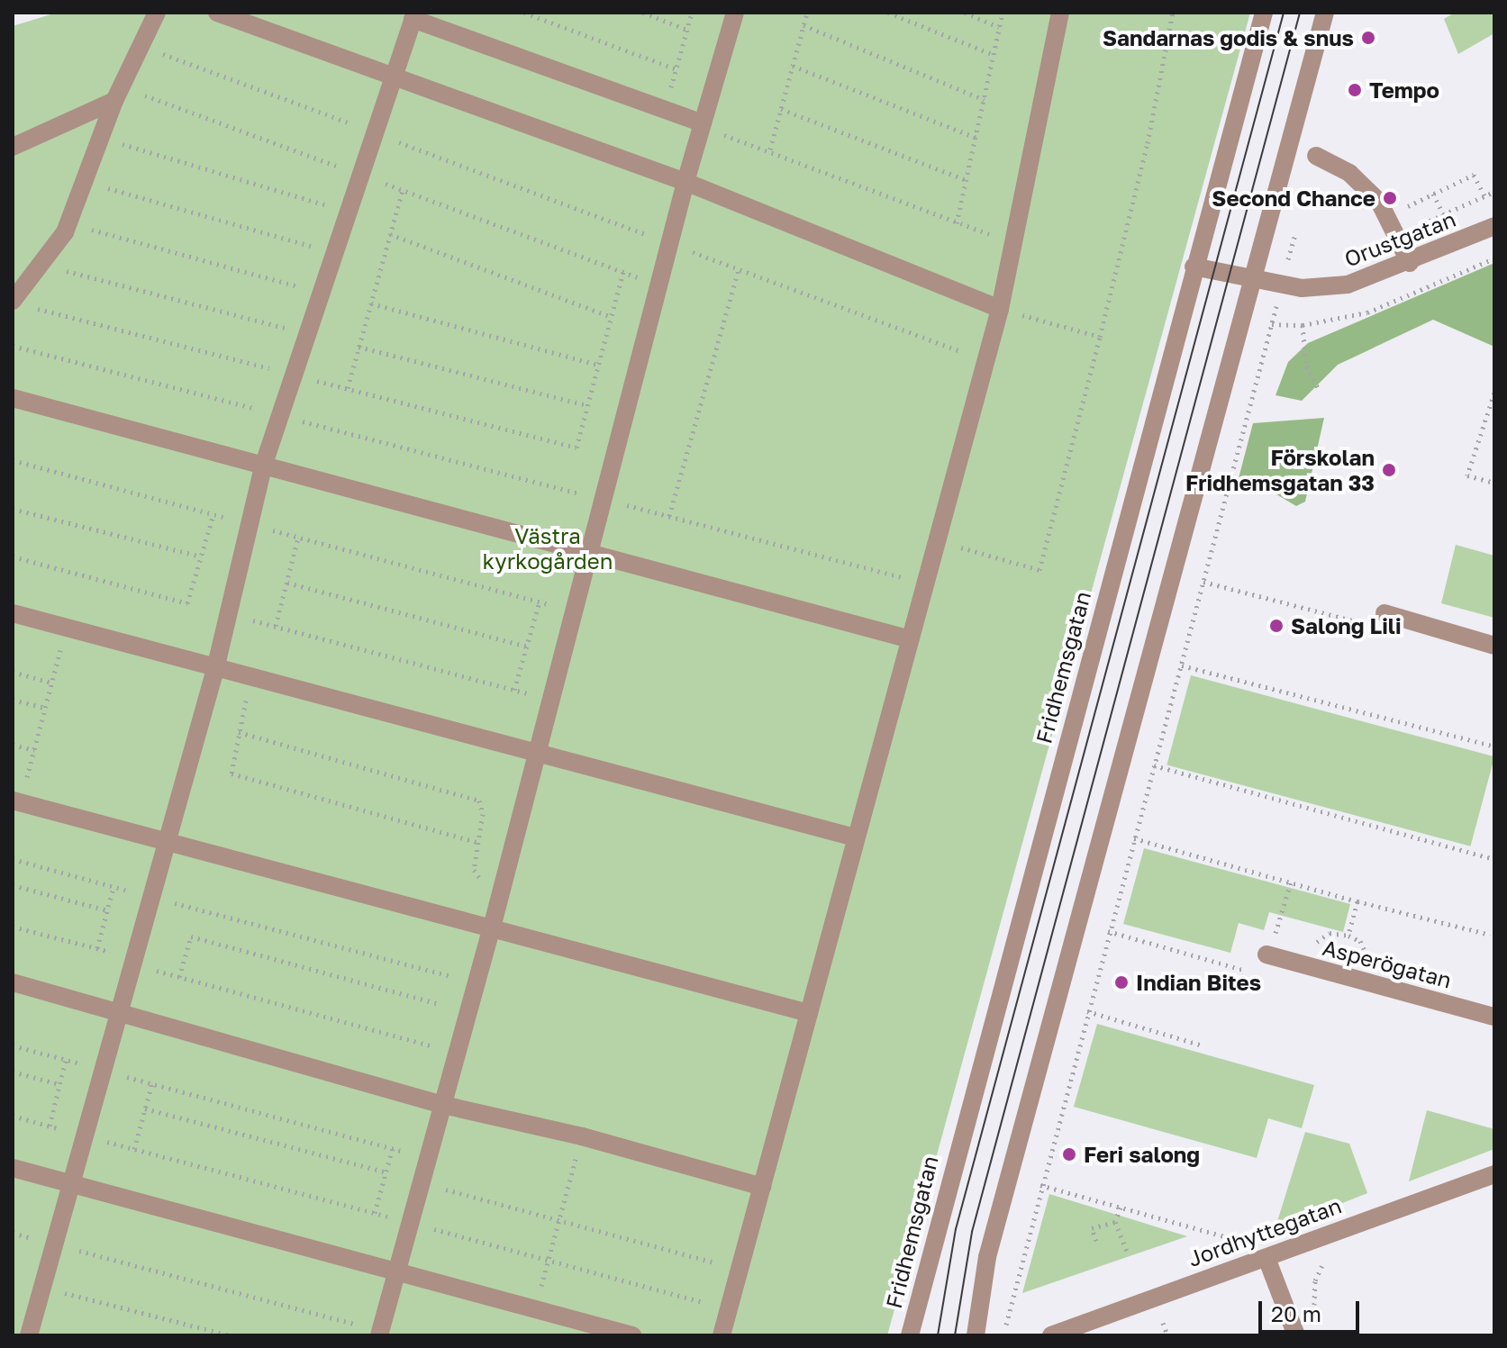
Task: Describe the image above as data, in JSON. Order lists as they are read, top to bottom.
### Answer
{
  "streets": {
    "street": [
      "Orustgatan",
      "Fridhemsgatan",
      "Asperögatan",
      "Jordhyttegatan"
    ]
  },
  "crossings": [
    ["Orustgatan", "Fridhemsgatan"]
  ],
  "parks": ["Västra kyrkogården"],
  "places": [
    "Sandarnas godis & snus",
    "Tempo",
    "Second Chance",
    "Förskolan Fridhemsgatan 33",
    "Salong Lili",
    "Indian Bites",
    "Feri salong"
  ],
  "scale_bar": "20 m"
}
